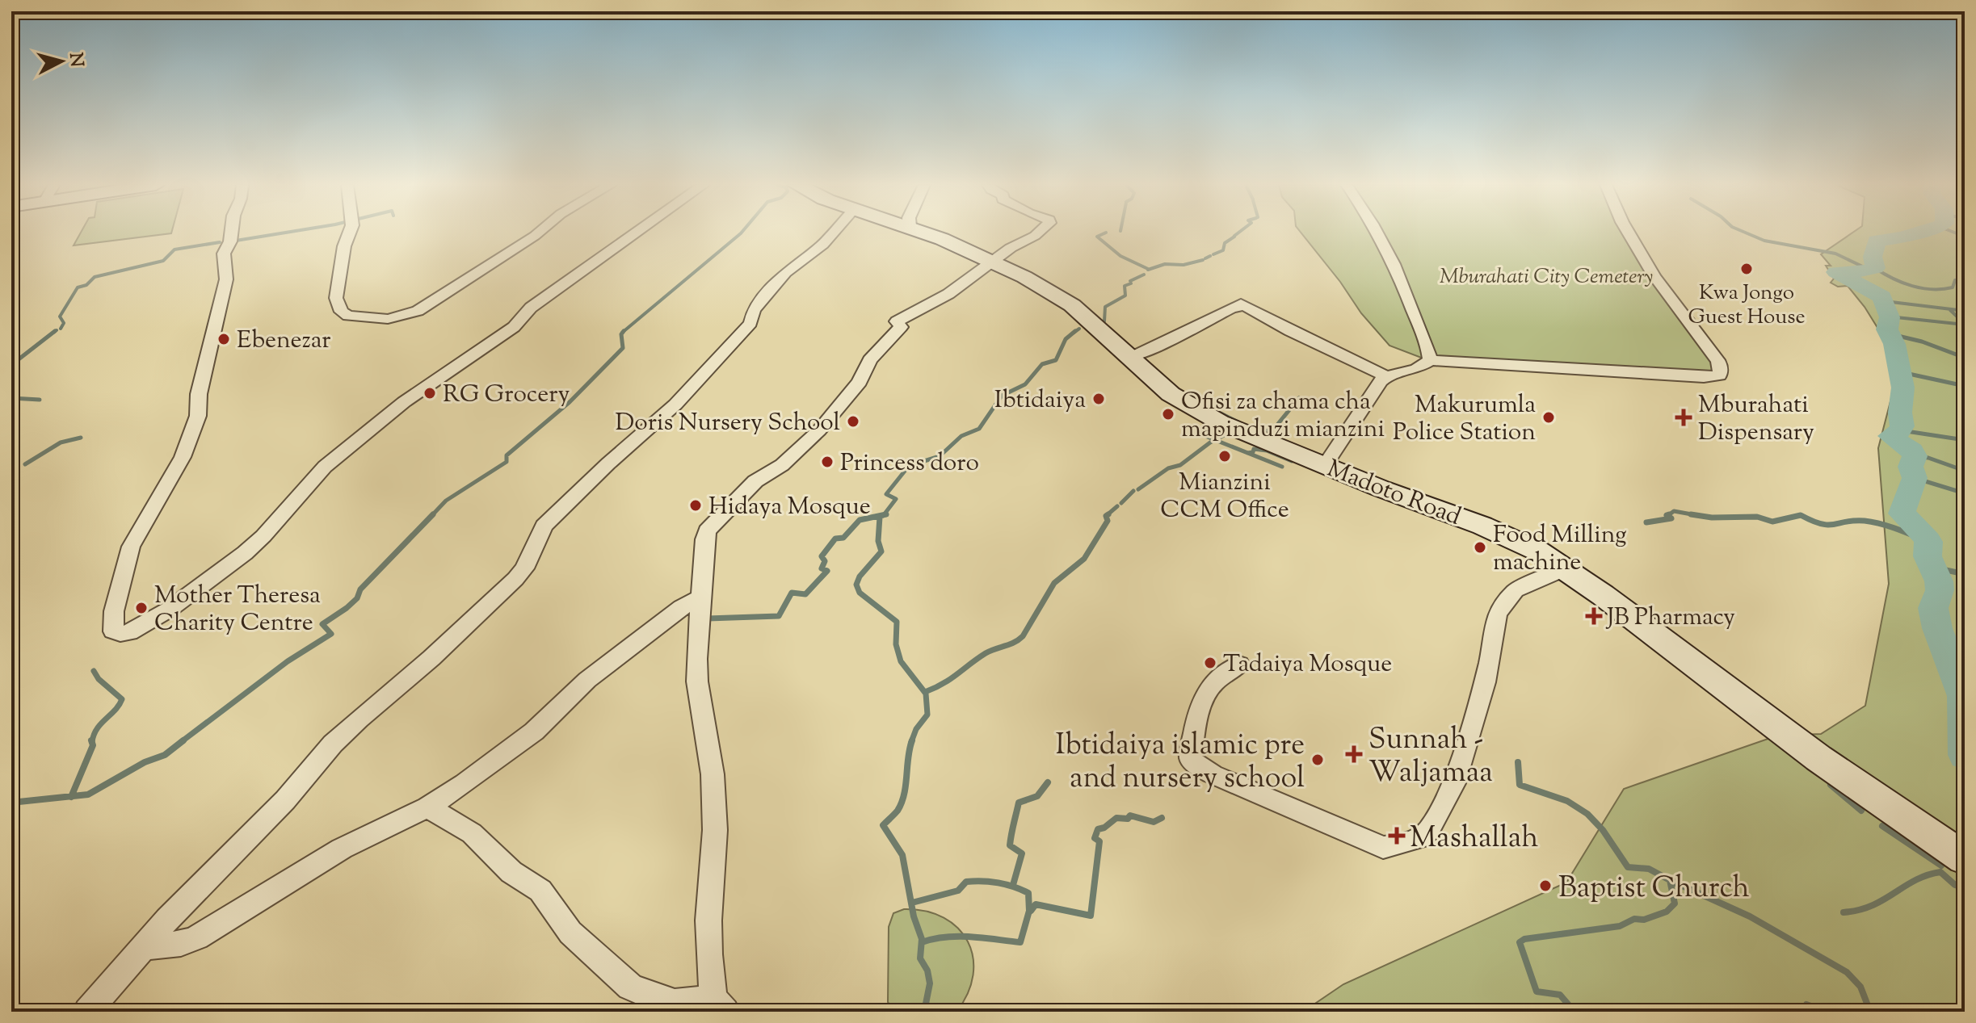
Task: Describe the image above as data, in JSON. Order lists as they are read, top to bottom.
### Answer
{
  "streets": {
    "main road": ["Madoto Road"]
  },
  "parks": ["Mburahati City Cemetery"],
  "places": {
    "other": [
      "Kwa Jongo Guest House",
      "Ebenezar",
      "RG Grocery",
      "Ibtidaiya",
      "Ofisi za chama cha mapinduzi mianzini",
      "Makurumla Police Station",
      "Doris Nursery School",
      "Mianzini CCM Office",
      "Princess doro",
      "Hidaya Mosque",
      "Food Milling machine",
      "Mother Theresa Charity Centre",
      "Tadaiya Mosque",
      "Ibtidaiya islamic pre and nursery school",
      "Baptist Church"
    ],
    "health": [
      "Mburahati Dispensary",
      "JB Pharmacy",
      "Sunnah - Waljamaa",
      "Mashallah"
    ]
  },
  "north": "right"
}
